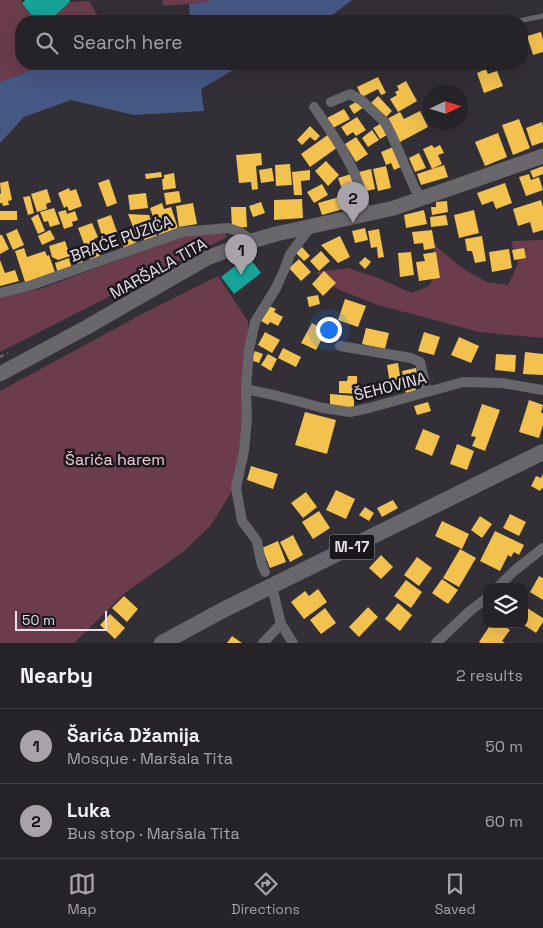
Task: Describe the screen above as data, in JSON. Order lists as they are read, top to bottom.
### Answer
{
  "streets": {
    "main road": ["M-17"],
    "street": ["BRAĆE PUZIĆA", "MARŠALA TITA", "ŠEHOVINA"]
  },
  "crossings": [
    ["BRAĆE PUZIĆA", "MARŠALA TITA"]
  ],
  "parks": ["Šarića harem"],
  "scale_bar": "50 m",
  "north": "right",
  "page": {
    "search": "Search here",
    "pins": ["2", "1"],
    "scale": "50 m",
    "heading": ["Nearby", "2 results"],
    "list": [
      {
        "mark": "1",
        "name": "Šarića Džamija",
        "note": "Mosque · Maršala Tita",
        "value": "50 m"
      },
      {
        "mark": "2",
        "name": "Luka",
        "note": "Bus stop · Maršala Tita",
        "value": "60 m"
      }
    ],
    "nav": ["Map", "Directions", "Saved"]
  }
}
